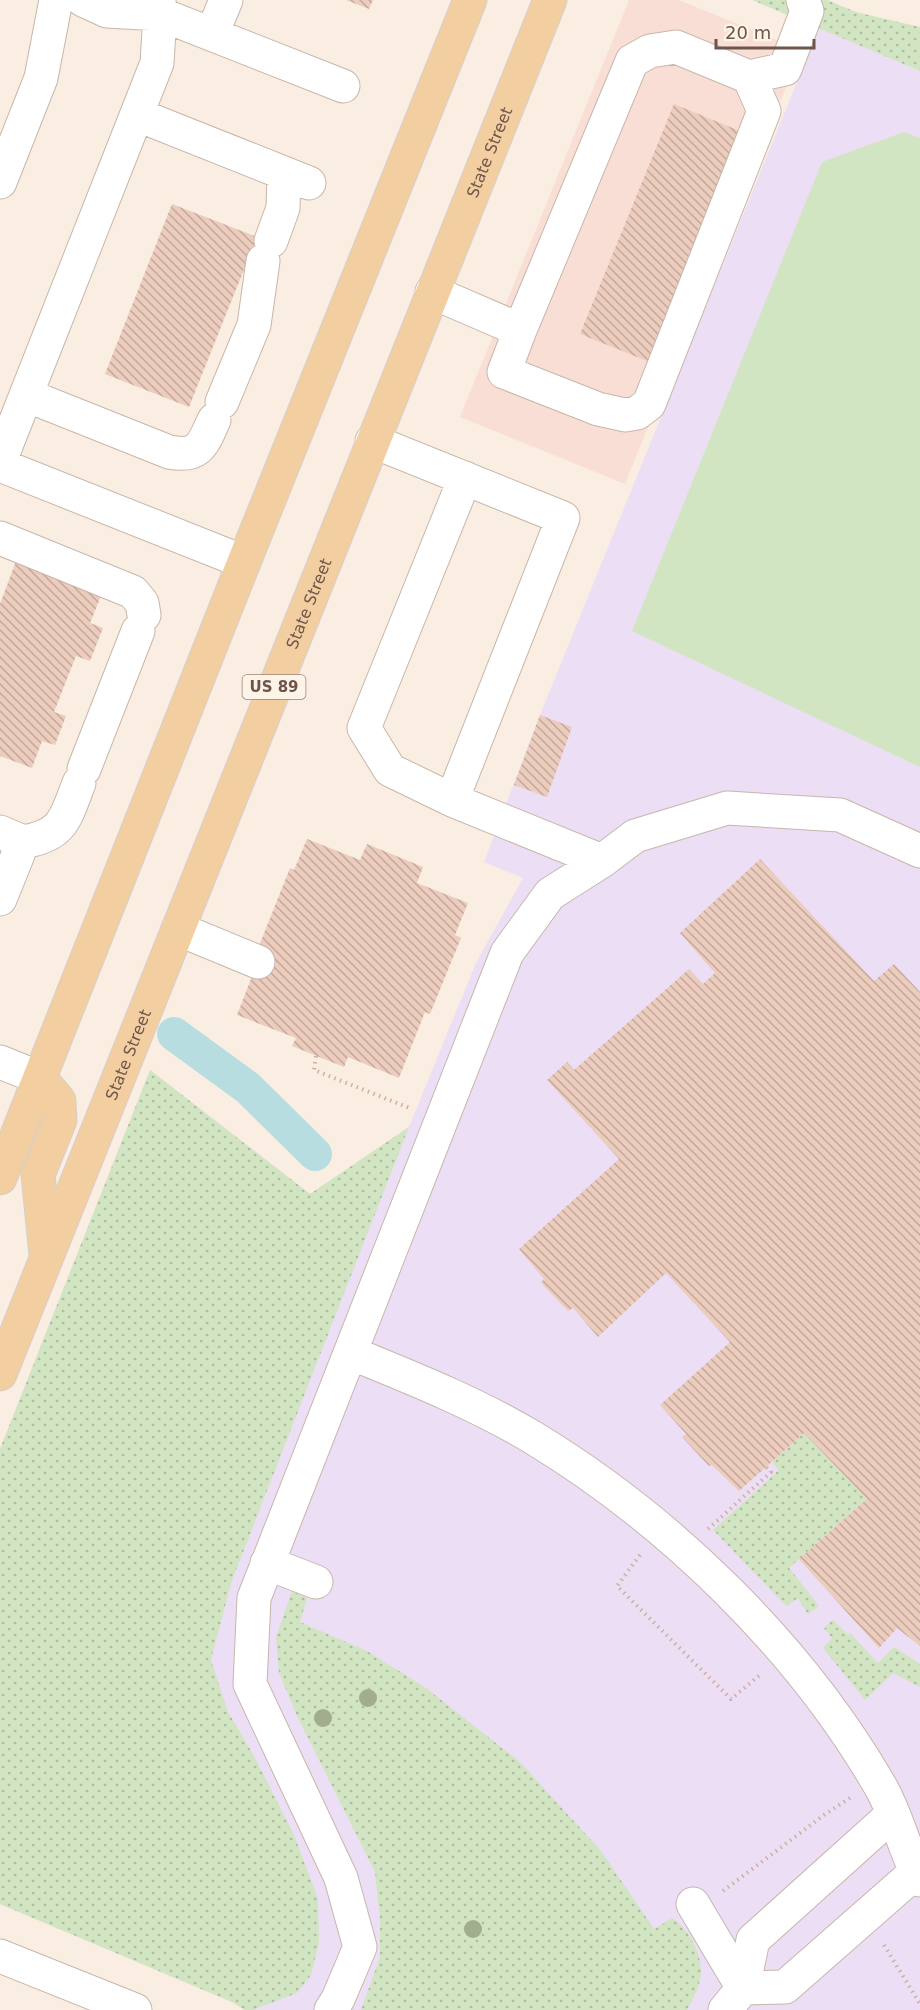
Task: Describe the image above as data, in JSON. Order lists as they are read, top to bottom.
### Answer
{
  "streets": {
    "main road": ["State Street", "US 89"]
  },
  "scale_bar": "20 m"
}
